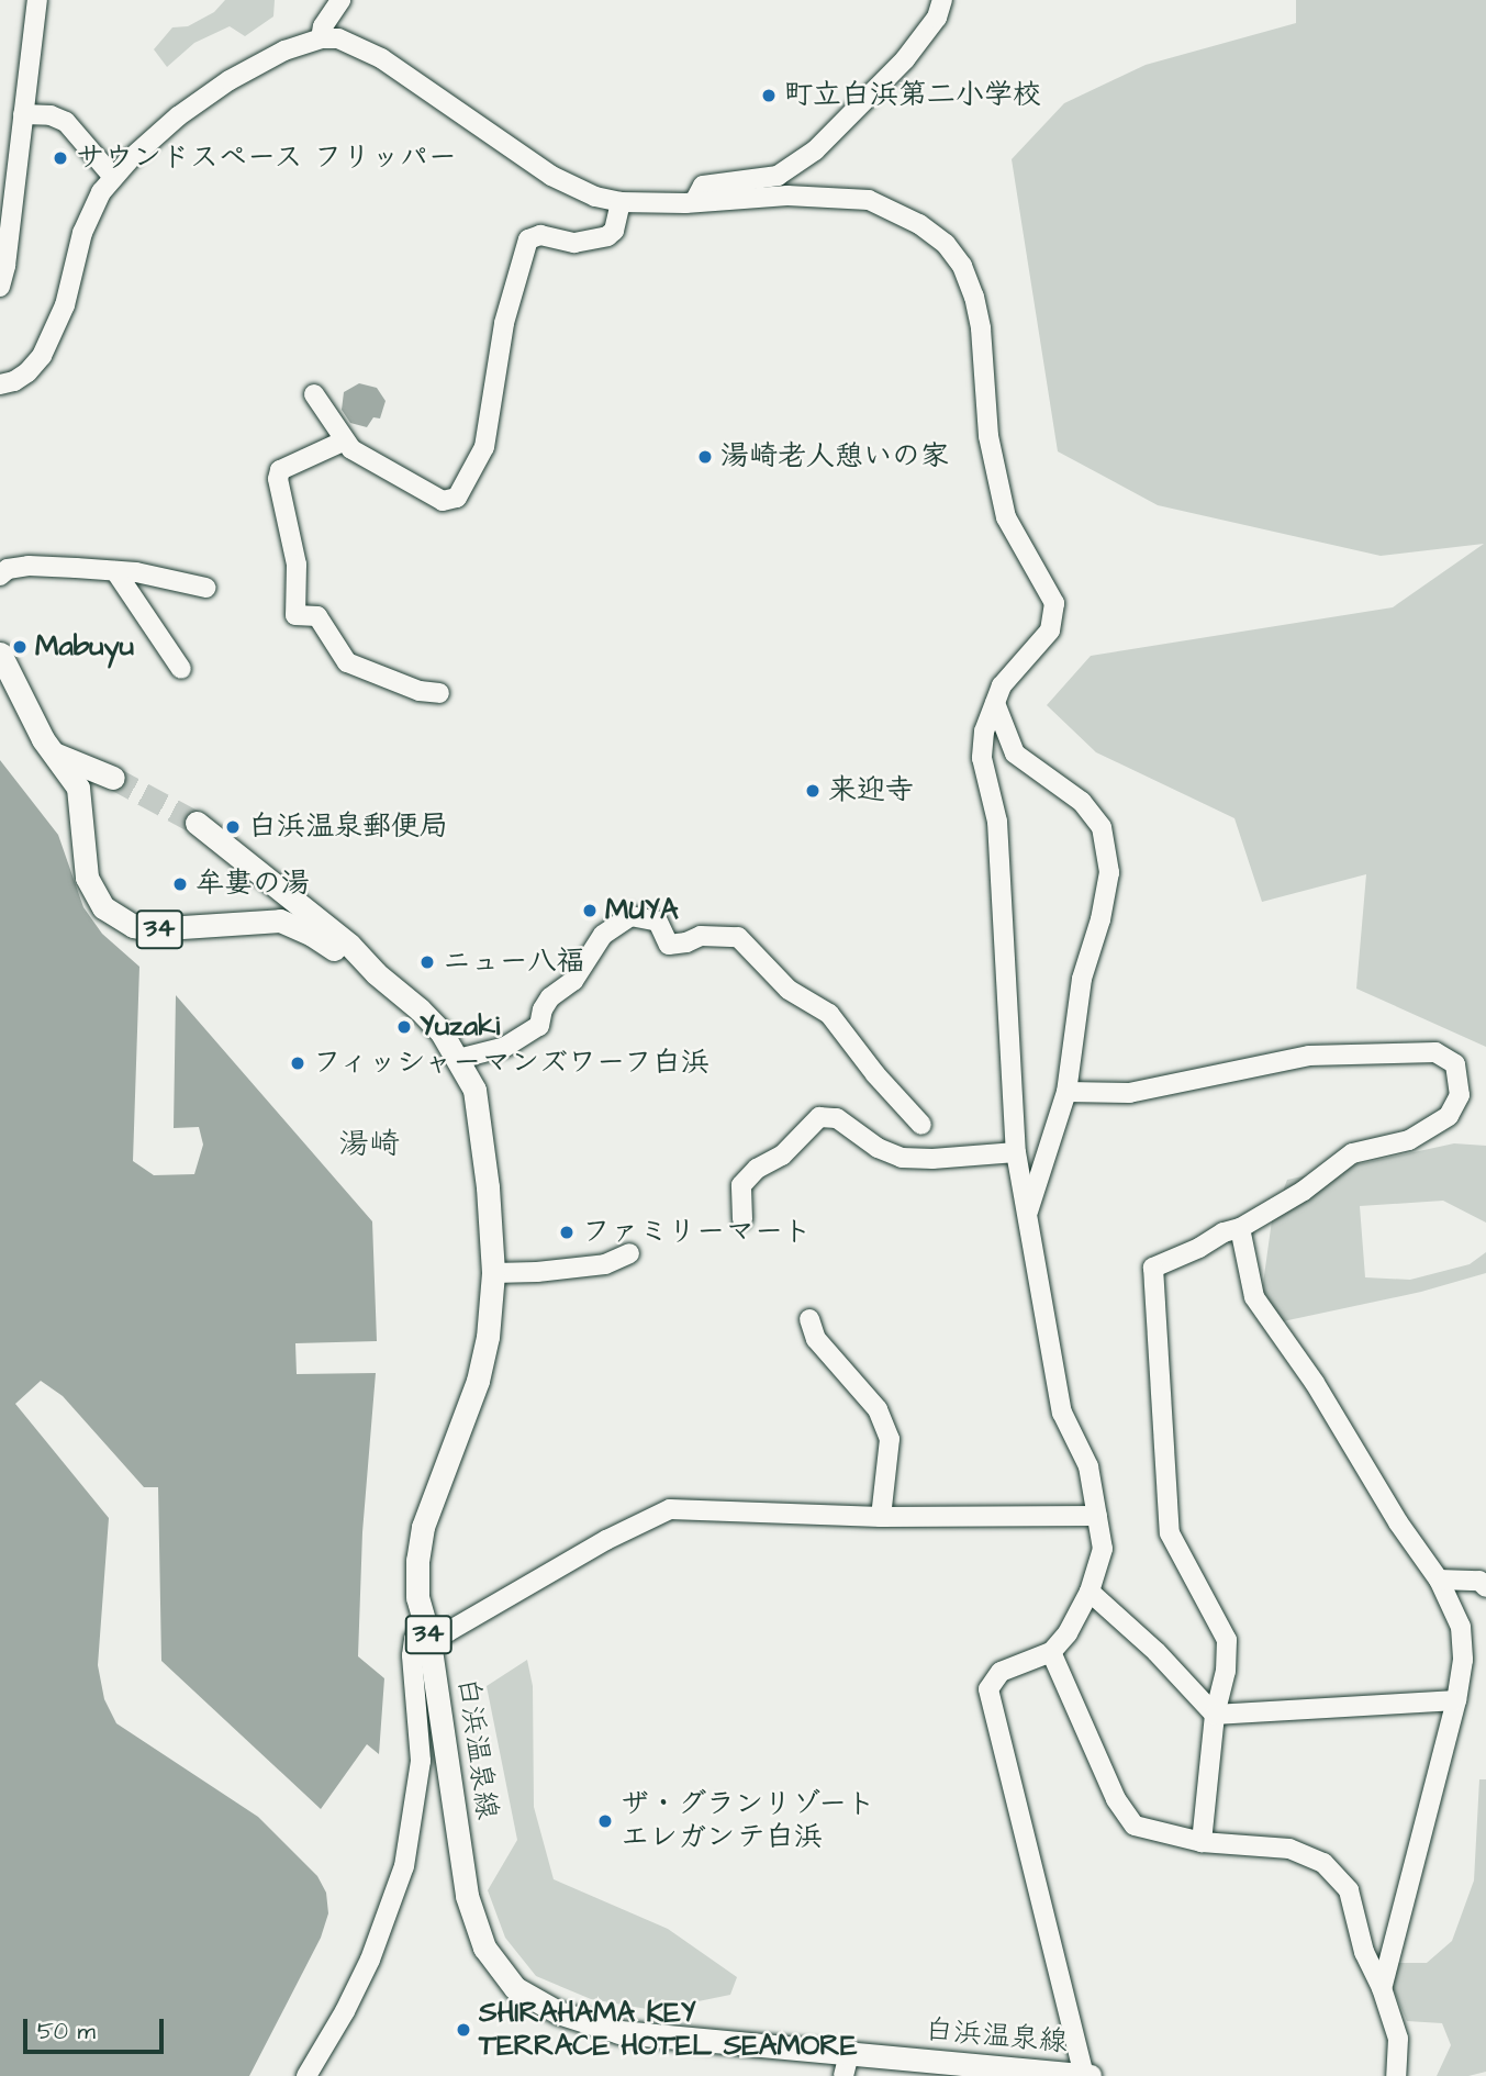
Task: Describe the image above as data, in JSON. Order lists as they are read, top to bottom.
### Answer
{
  "streets": {
    "main road": ["34", "白浜温泉線"]
  },
  "districts": ["湯崎"],
  "places": [
    "町立白浜第二小学校",
    "サウンドスペース フリッパー",
    "湯崎老人憩いの家",
    "Mabuyu",
    "来迎寺",
    "白浜温泉郵便局",
    "牟婁の湯",
    "MUYA",
    "ニュー八福",
    "Yuzaki",
    "フィッシャーマンズワーフ白浜",
    "ファミリーマート",
    "ザ・グランリゾート エレガンテ白浜",
    "SHIRAHAMA KEY TERRACE HOTEL SEAMORE"
  ],
  "scale_bar": "50 m"
}
